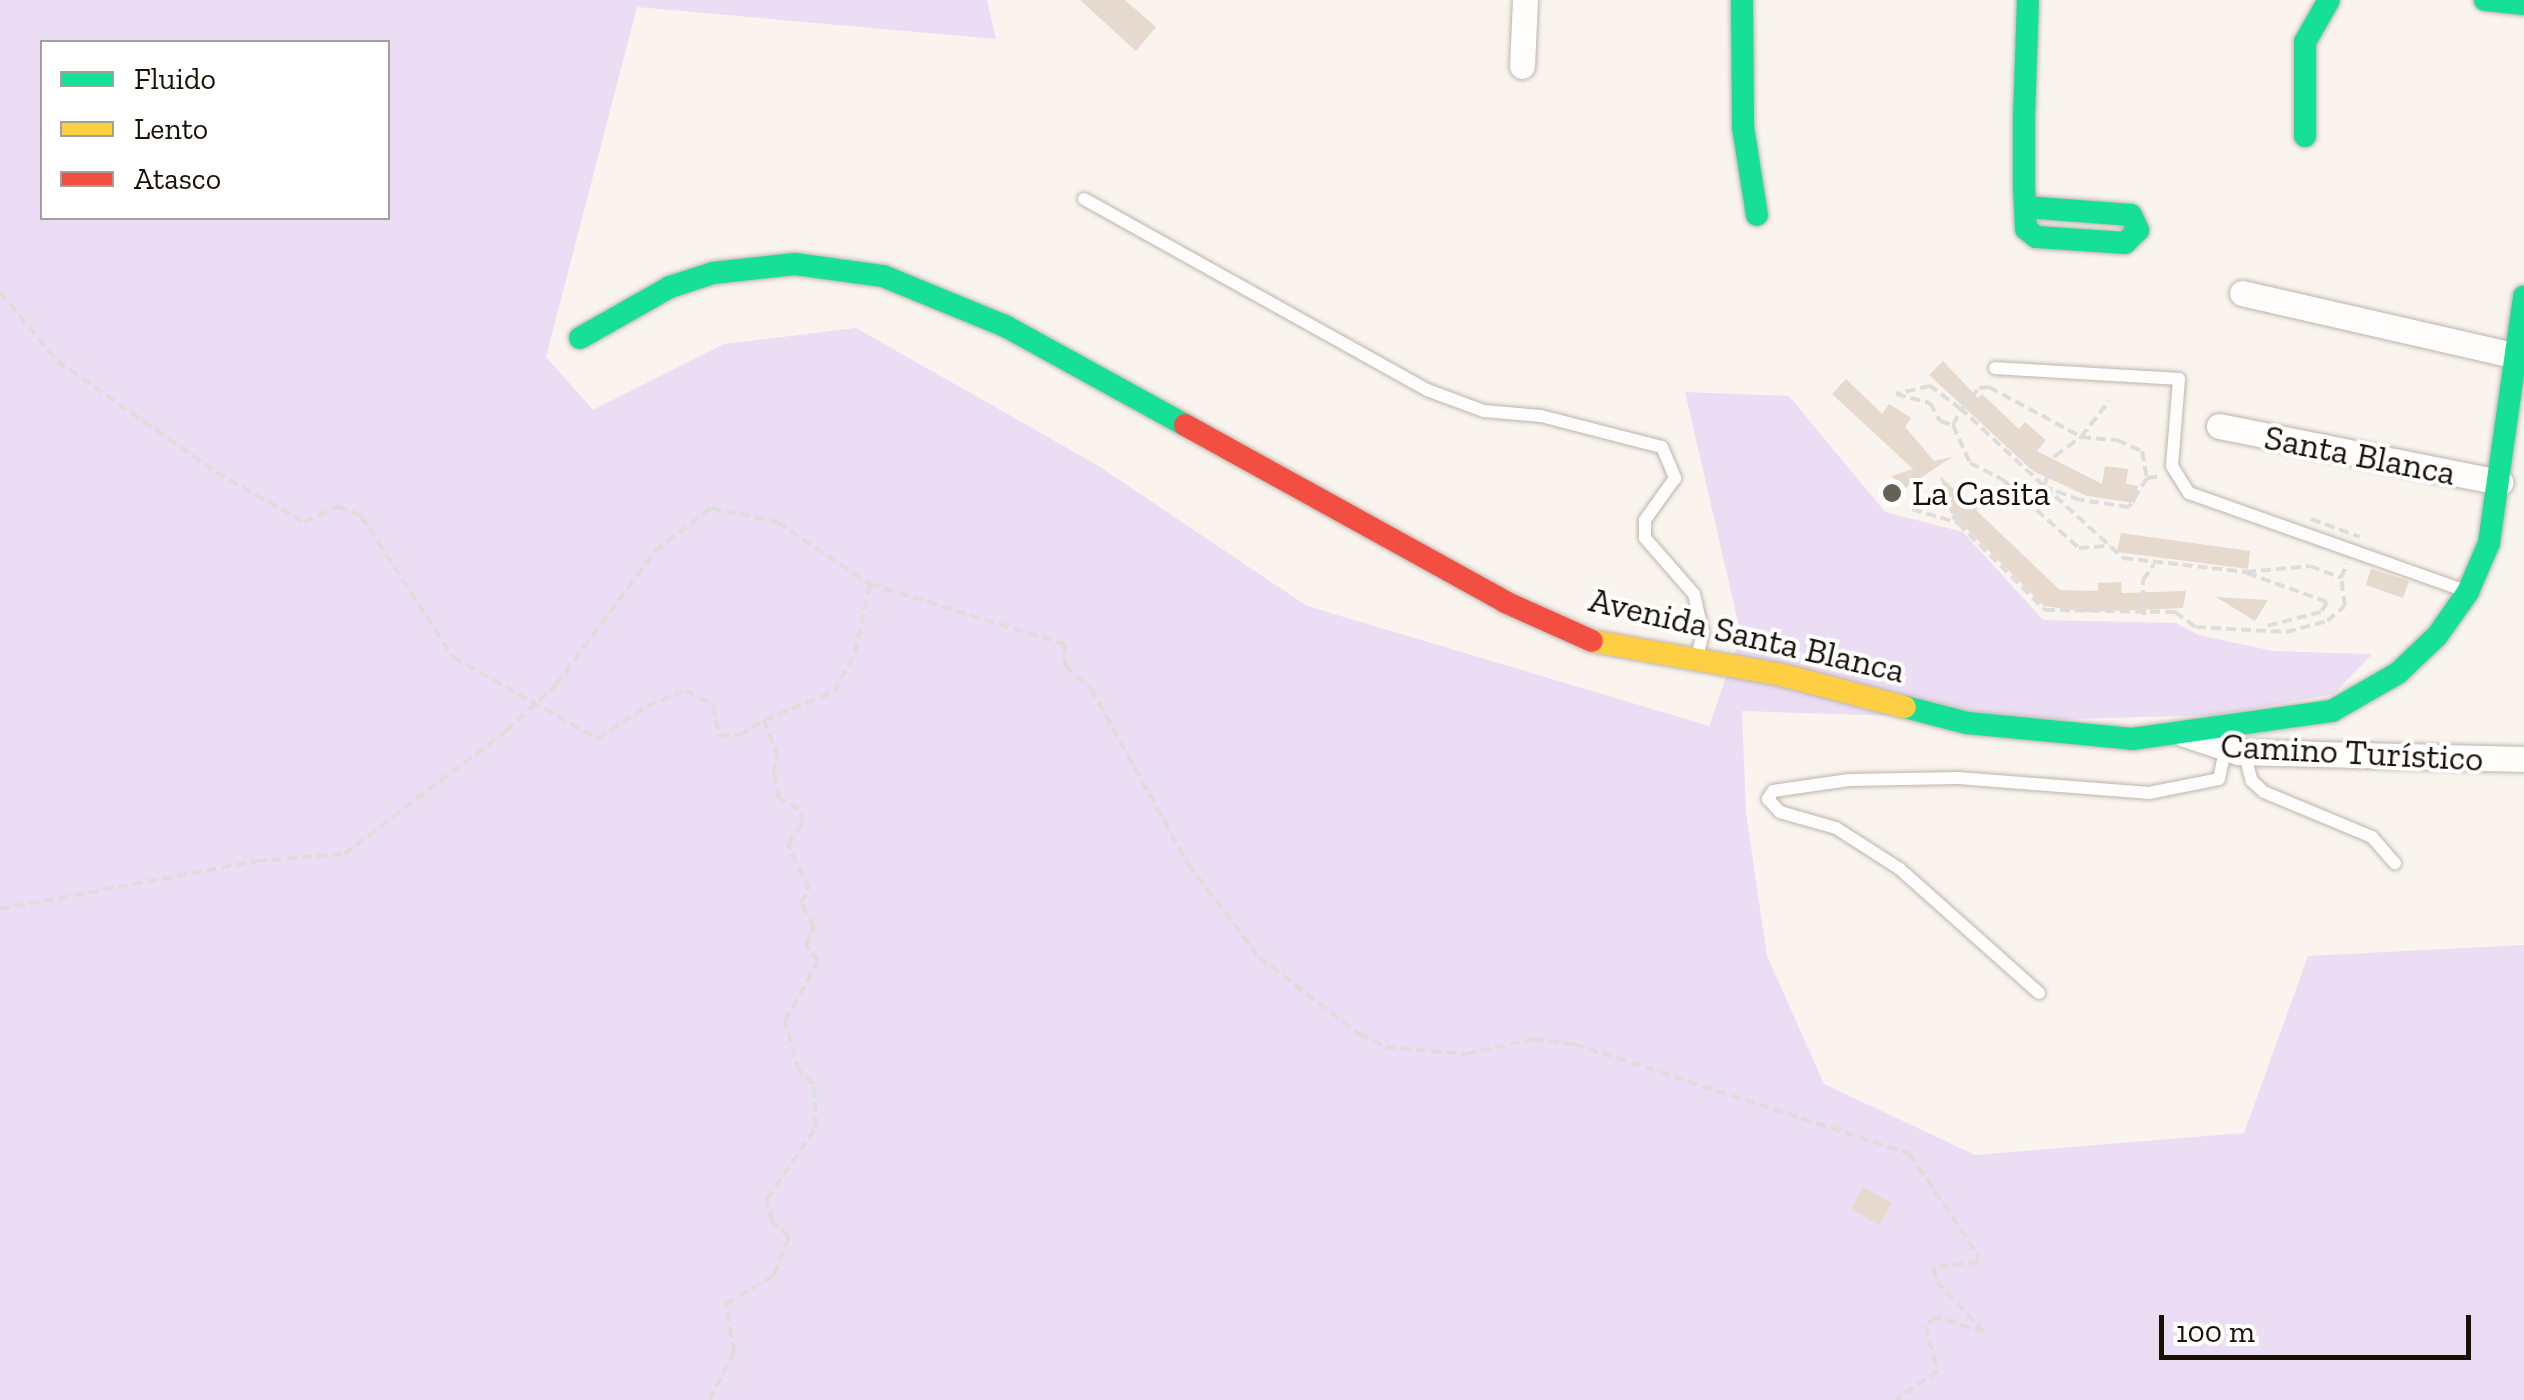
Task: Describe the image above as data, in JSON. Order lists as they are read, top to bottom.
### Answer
{
  "streets": {
    "street": ["Santa Blanca", "Avenida Santa Blanca", "Camino Turístico"]
  },
  "crossings": [
    ["Santa Blanca", "Avenida Santa Blanca"],
    ["Avenida Santa Blanca", "Camino Turístico"]
  ],
  "places": ["La Casita"],
  "legend": ["Fluido", "Lento", "Atasco"],
  "scale_bar": "100 m"
}
